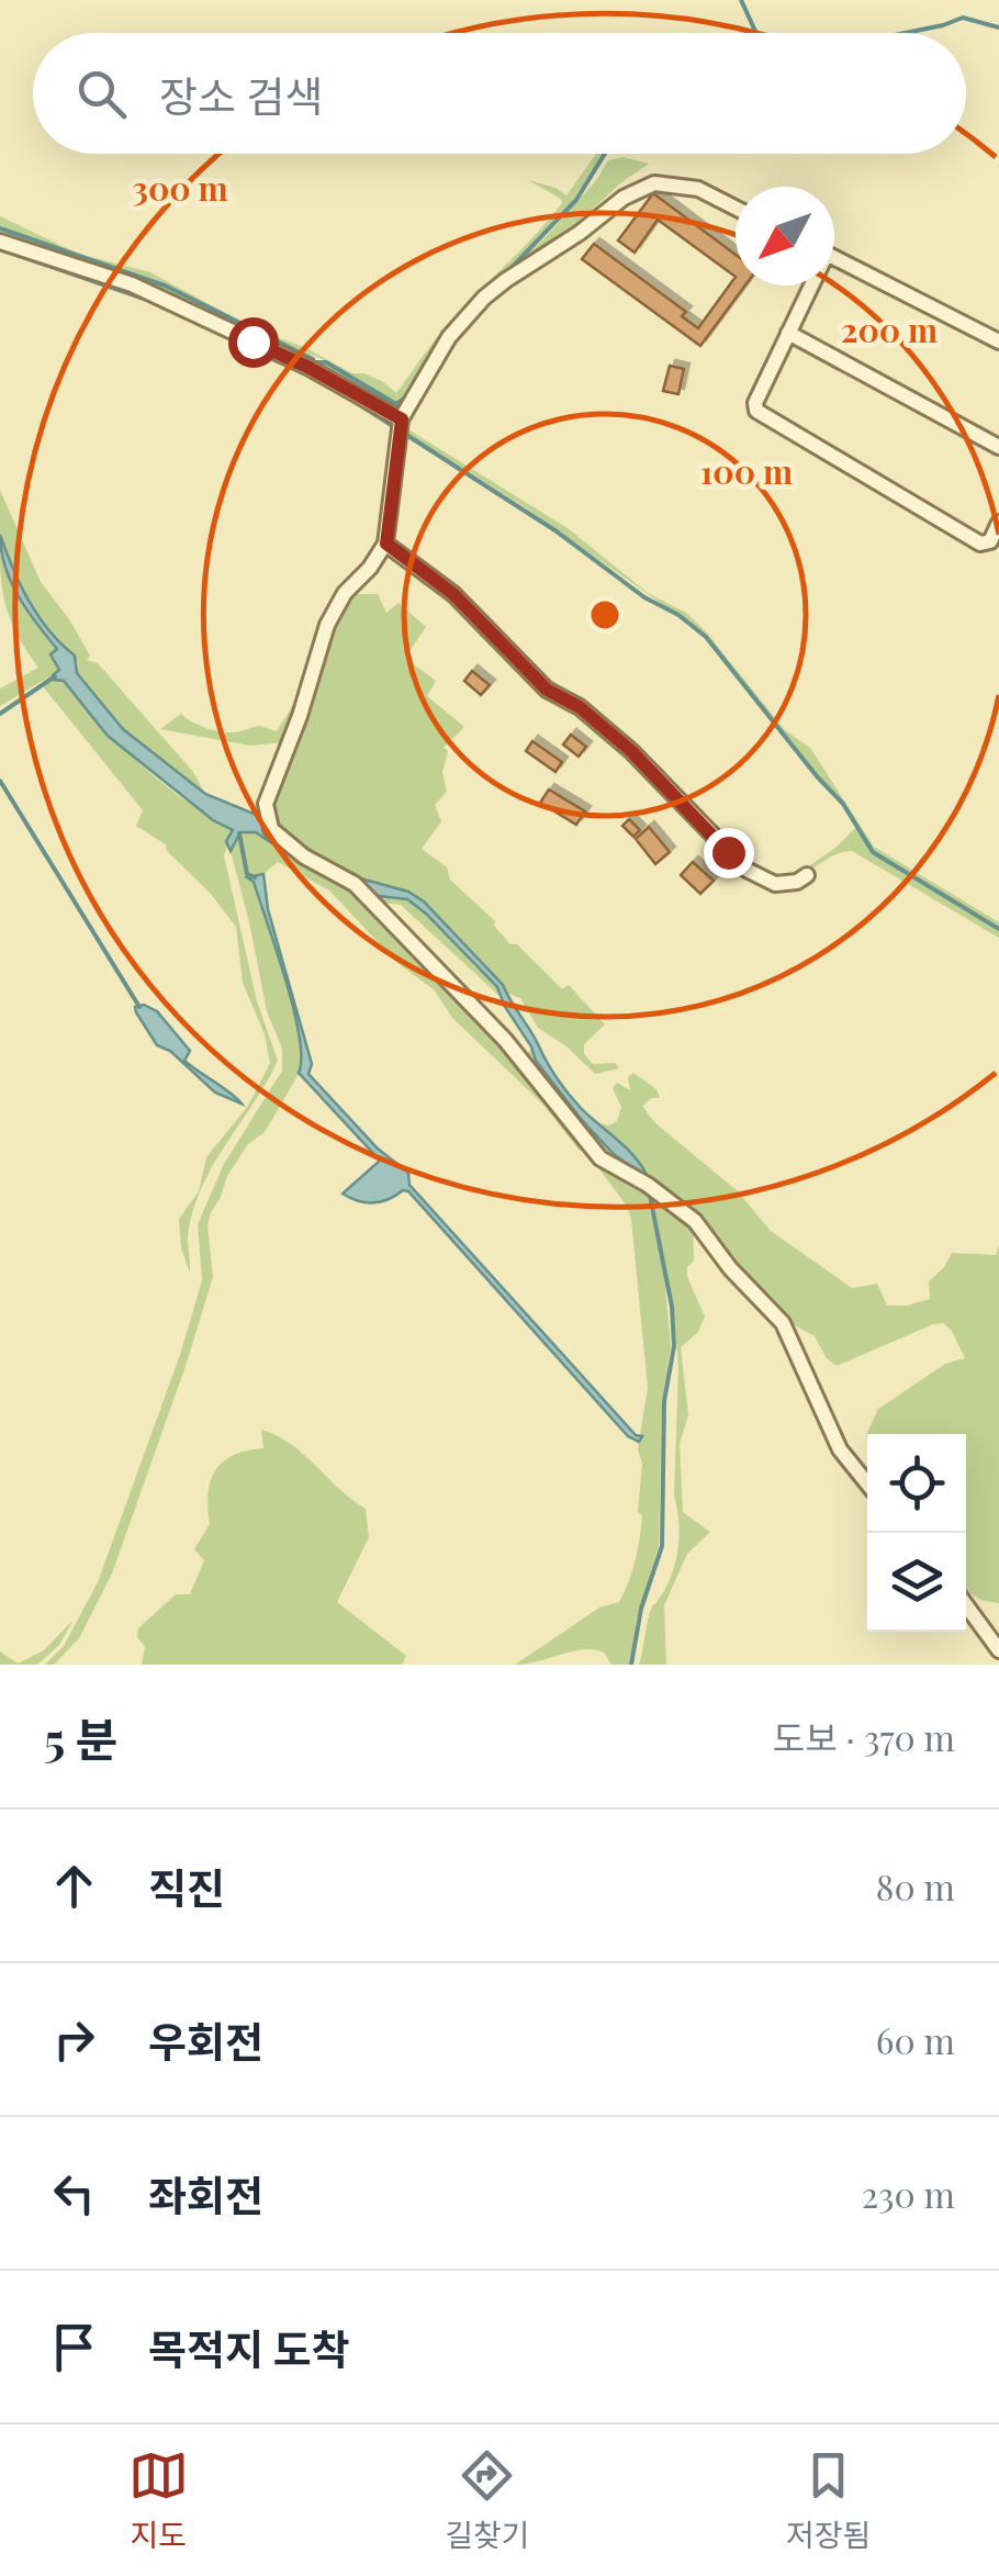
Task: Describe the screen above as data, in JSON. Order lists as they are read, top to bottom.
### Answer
{
  "north": "bottom left",
  "page": {
    "search": "장소 검색",
    "heading": ["5 분", "도보 · 370 m"],
    "list": [
      ["직진", "80 m"],
      ["우회전", "60 m"],
      ["좌회전", "230 m"],
      "목적지 도착"
    ],
    "nav": ["지도", "길찾기", "저장됨"]
  },
  "rings": ["300 m", "200 m", "100 m"]
}
